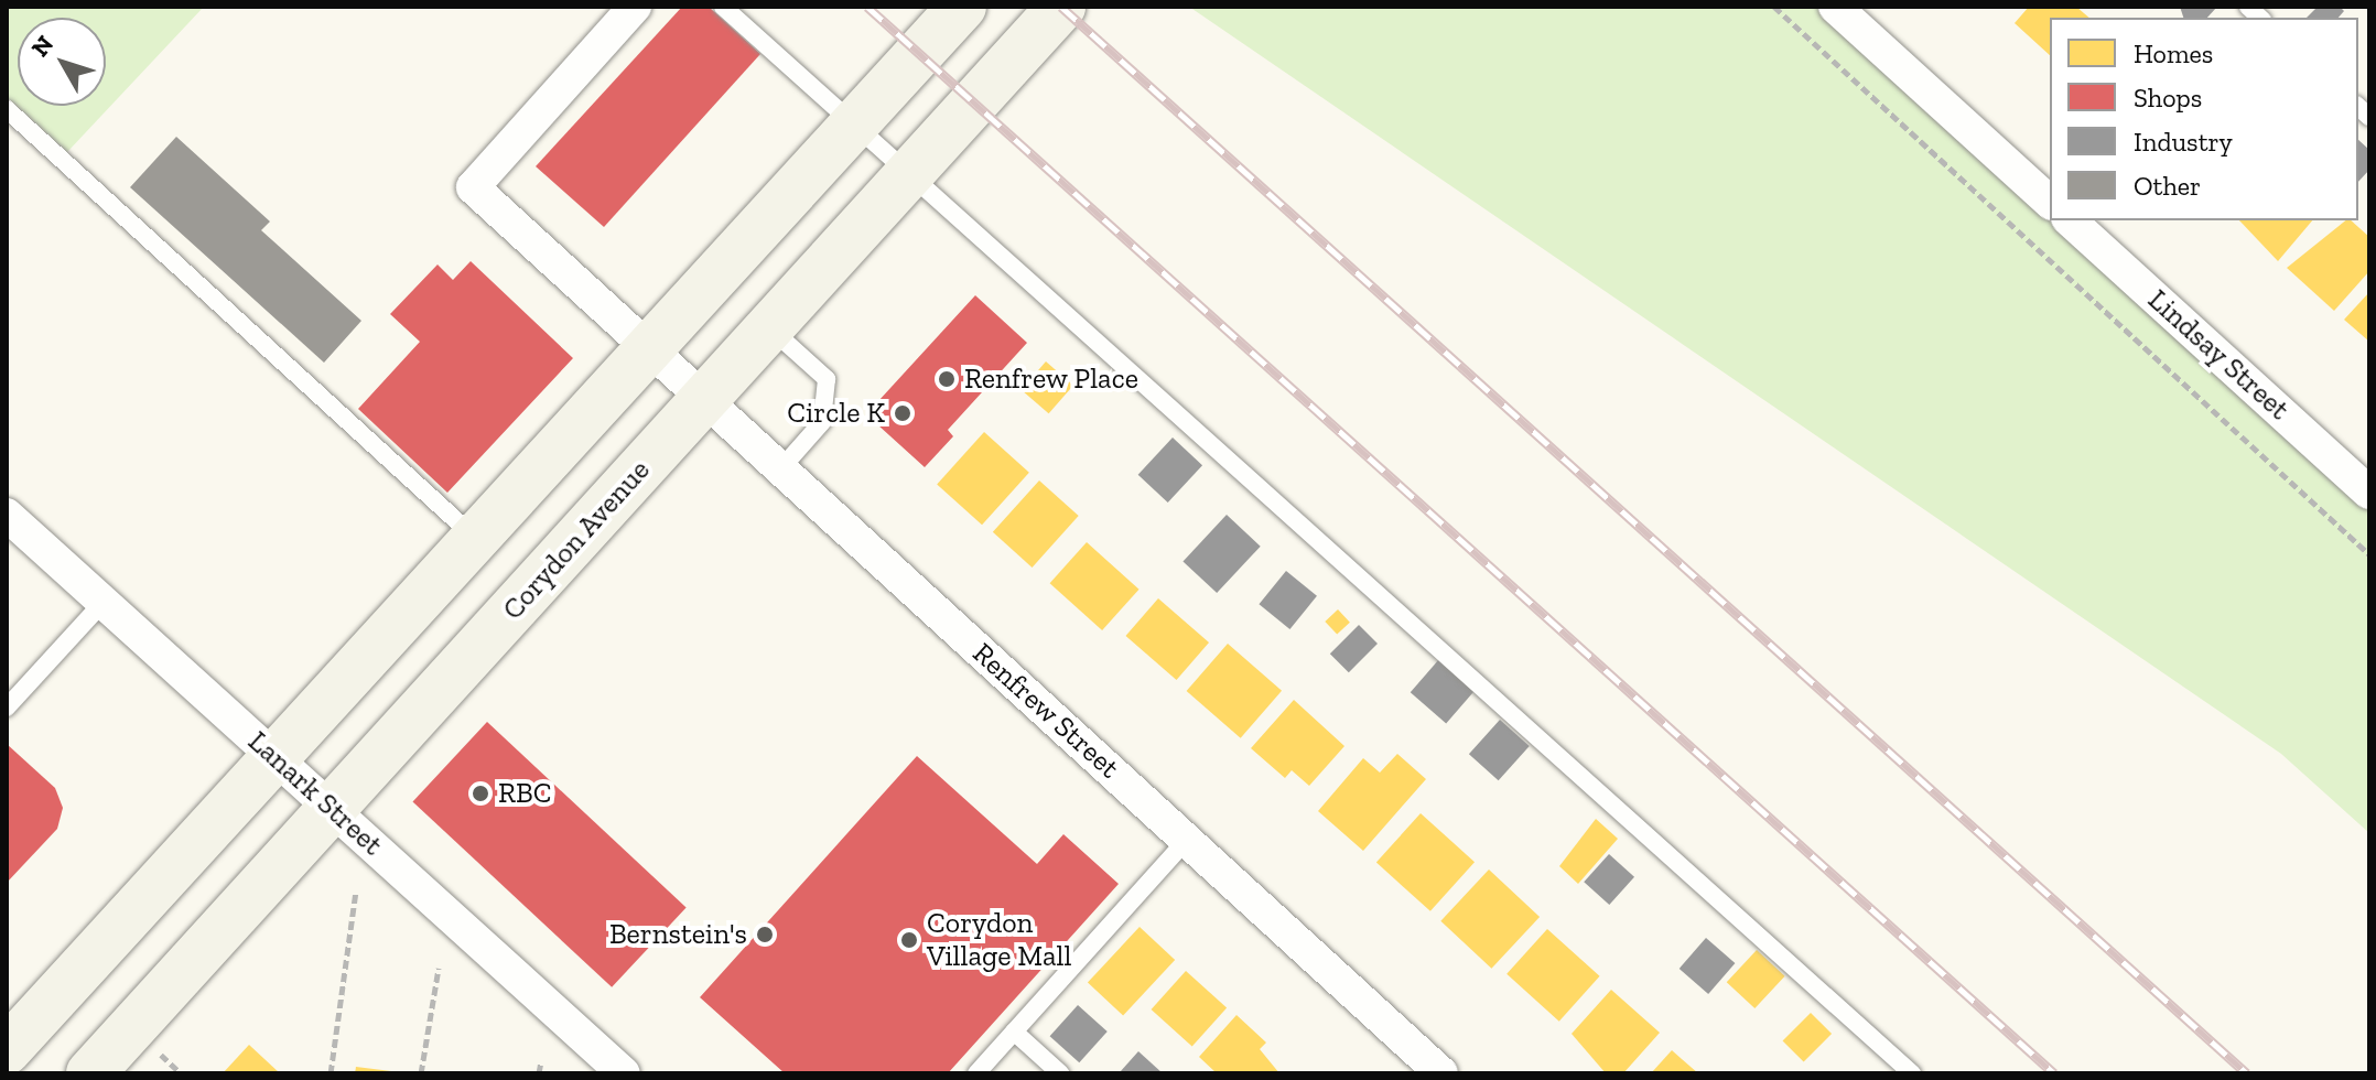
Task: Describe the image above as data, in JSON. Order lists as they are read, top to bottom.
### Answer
{
  "streets": {
    "main road": ["Corydon Avenue"],
    "street": ["Lindsay Street", "Renfrew Street", "Lanark Street"]
  },
  "crossings": [
    ["Corydon Avenue", "Renfrew Street"],
    ["Corydon Avenue", "Lanark Street"]
  ],
  "places": [
    "Renfrew Place",
    "Circle K",
    "RBC",
    "Bernstein's",
    "Corydon Village Mall"
  ],
  "legend": [
    "Homes",
    "Shops",
    "Industry",
    "Other"
  ],
  "north": "top left"
}
